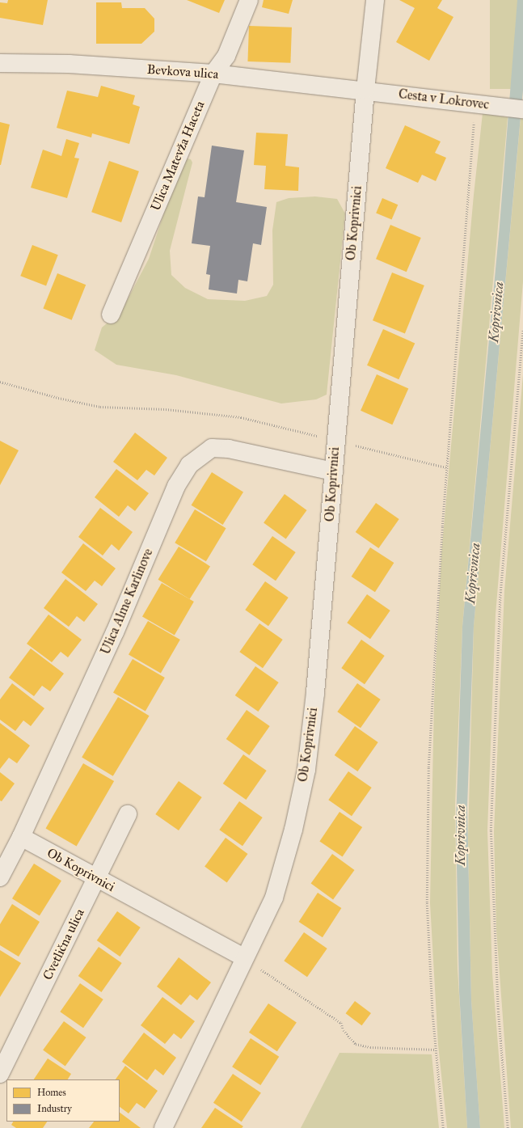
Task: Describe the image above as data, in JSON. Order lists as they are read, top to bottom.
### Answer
{
  "streets": {
    "street": [
      "Bevkova ulica",
      "Cesta v Lokrovec",
      "Ulica Matevža Haceta",
      "Ob Koprivnici",
      "Ulica Alme Karlinove",
      "Cvetlična ulica"
    ]
  },
  "crossings": [
    ["Bevkova ulica", "Cesta v Lokrovec"],
    ["Bevkova ulica", "Ulica Matevža Haceta"],
    ["Bevkova ulica", "Ob Koprivnici"],
    ["Cesta v Lokrovec", "Ob Koprivnici"],
    ["Ob Koprivnici", "Ulica Alme Karlinove"],
    ["Ob Koprivnici", "Cvetlična ulica"]
  ],
  "water": ["Koprivnica"],
  "legend": ["Homes", "Industry"]
}
